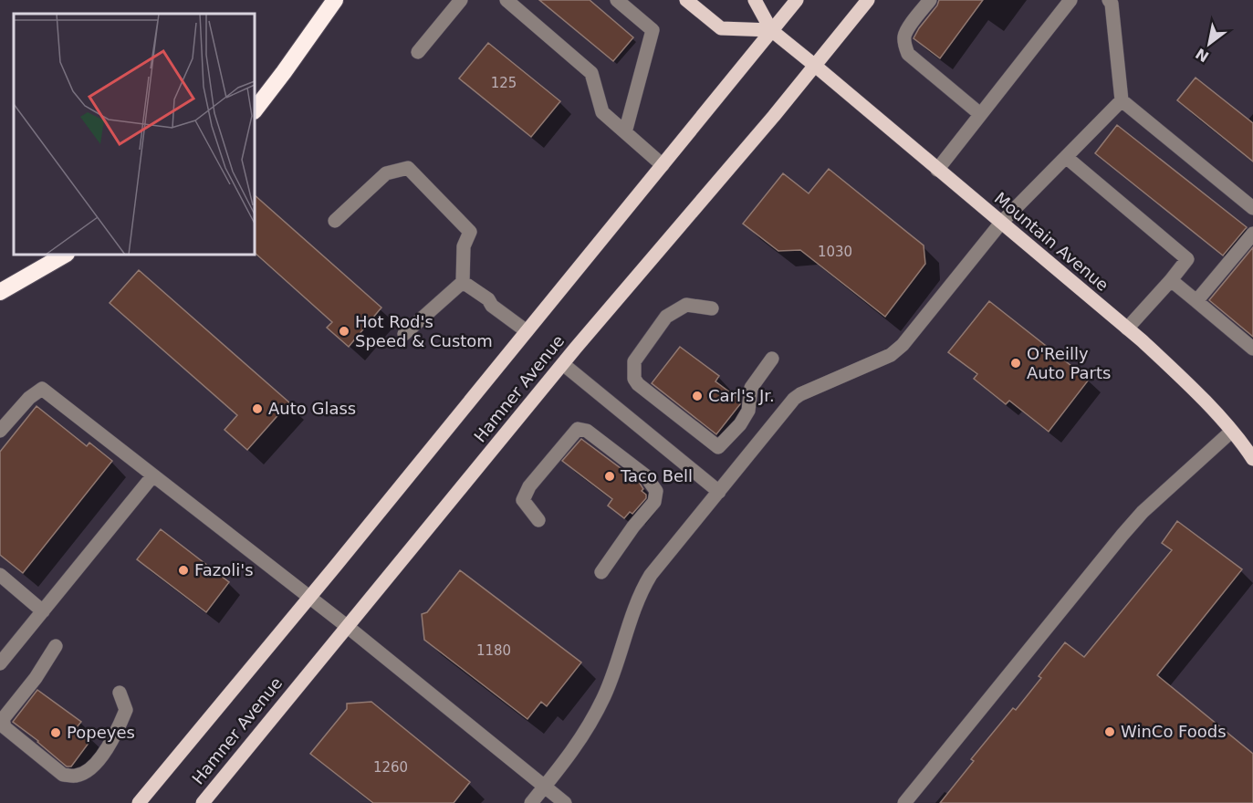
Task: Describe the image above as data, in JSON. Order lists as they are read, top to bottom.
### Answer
{
  "streets": {
    "main road": ["Mountain Avenue", "Hamner Avenue"]
  },
  "crossings": [
    ["Mountain Avenue", "Hamner Avenue"]
  ],
  "places": [
    "Hot Rod's Speed & Custom",
    "O'Reilly Auto Parts",
    "Carl's Jr.",
    "Auto Glass",
    "Taco Bell",
    "Fazoli's",
    "WinCo Foods",
    "Popeyes"
  ],
  "house_numbers": [
    "125",
    "1030",
    "1180",
    "1260"
  ],
  "north": "bottom left"
}
